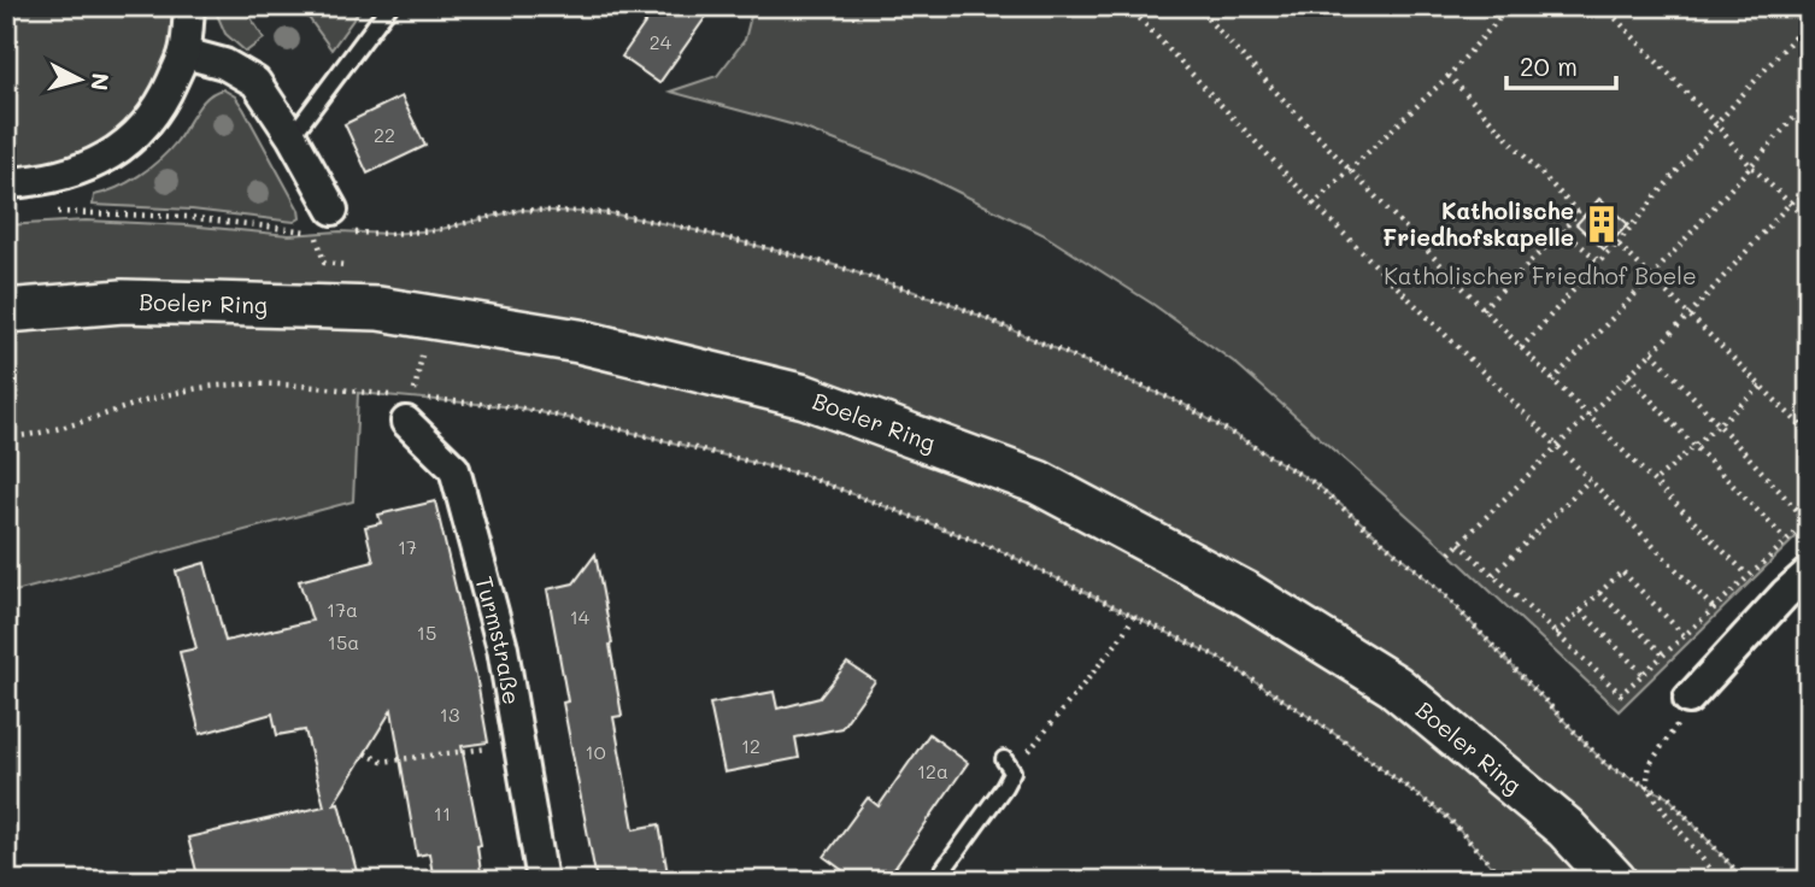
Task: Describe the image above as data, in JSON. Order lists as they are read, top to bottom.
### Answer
{
  "streets": {
    "main road": ["Boeler Ring"],
    "street": ["Turmstraße"]
  },
  "parks": ["Katholischer Friedhof Boele"],
  "places": {
    "building": ["Katholische Friedhofskapelle"]
  },
  "house_numbers": [
    "24",
    "22",
    "17",
    "17a",
    "14",
    "15",
    "15a",
    "13",
    "12",
    "10",
    "12a",
    "11"
  ],
  "scale_bar": "20 m",
  "north": "right"
}
